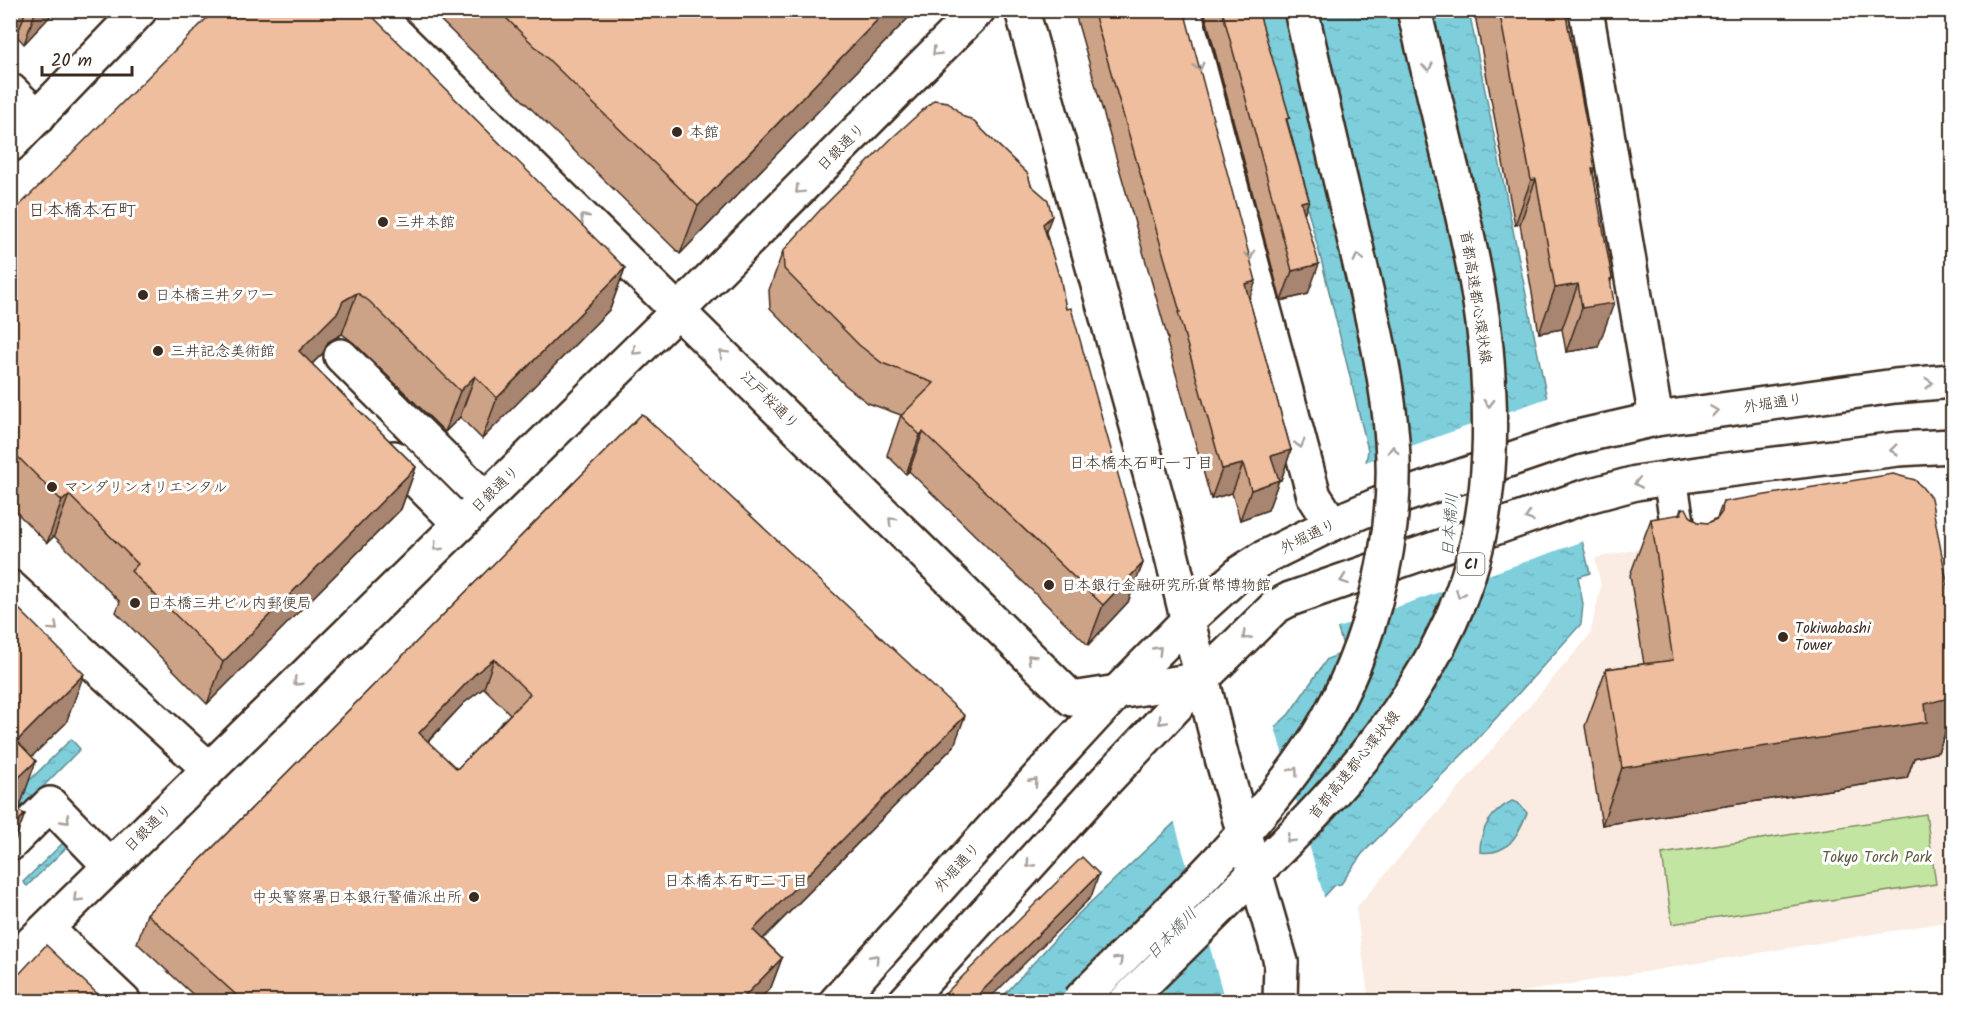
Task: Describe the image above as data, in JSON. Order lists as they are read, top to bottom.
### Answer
{
  "streets": {
    "main road": [
      "日銀通り",
      "首都高速都心環状線",
      "江戸桜通り",
      "外堀通り",
      "C1"
    ]
  },
  "crossings": [
    ["日銀通り", "江戸桜通り"],
    ["江戸桜通り", "外堀通り"]
  ],
  "one_way": ["日銀通り", "江戸桜通り"],
  "districts": ["日本橋本石町", "日本橋本石町一丁目", "日本橋本石町二丁目"],
  "water": ["日本橋川"],
  "parks": ["Tokyo Torch Park"],
  "places": [
    "本館",
    "三井本館",
    "日本橋三井タワー",
    "三井記念美術館",
    "マンダリンオリエンタル",
    "日本銀行金融研究所貨幣博物館",
    "日本橋三井ビル内郵便局",
    "Tokiwabashi Tower",
    "中央警察署日本銀行警備派出所"
  ],
  "scale_bar": "20 m"
}
